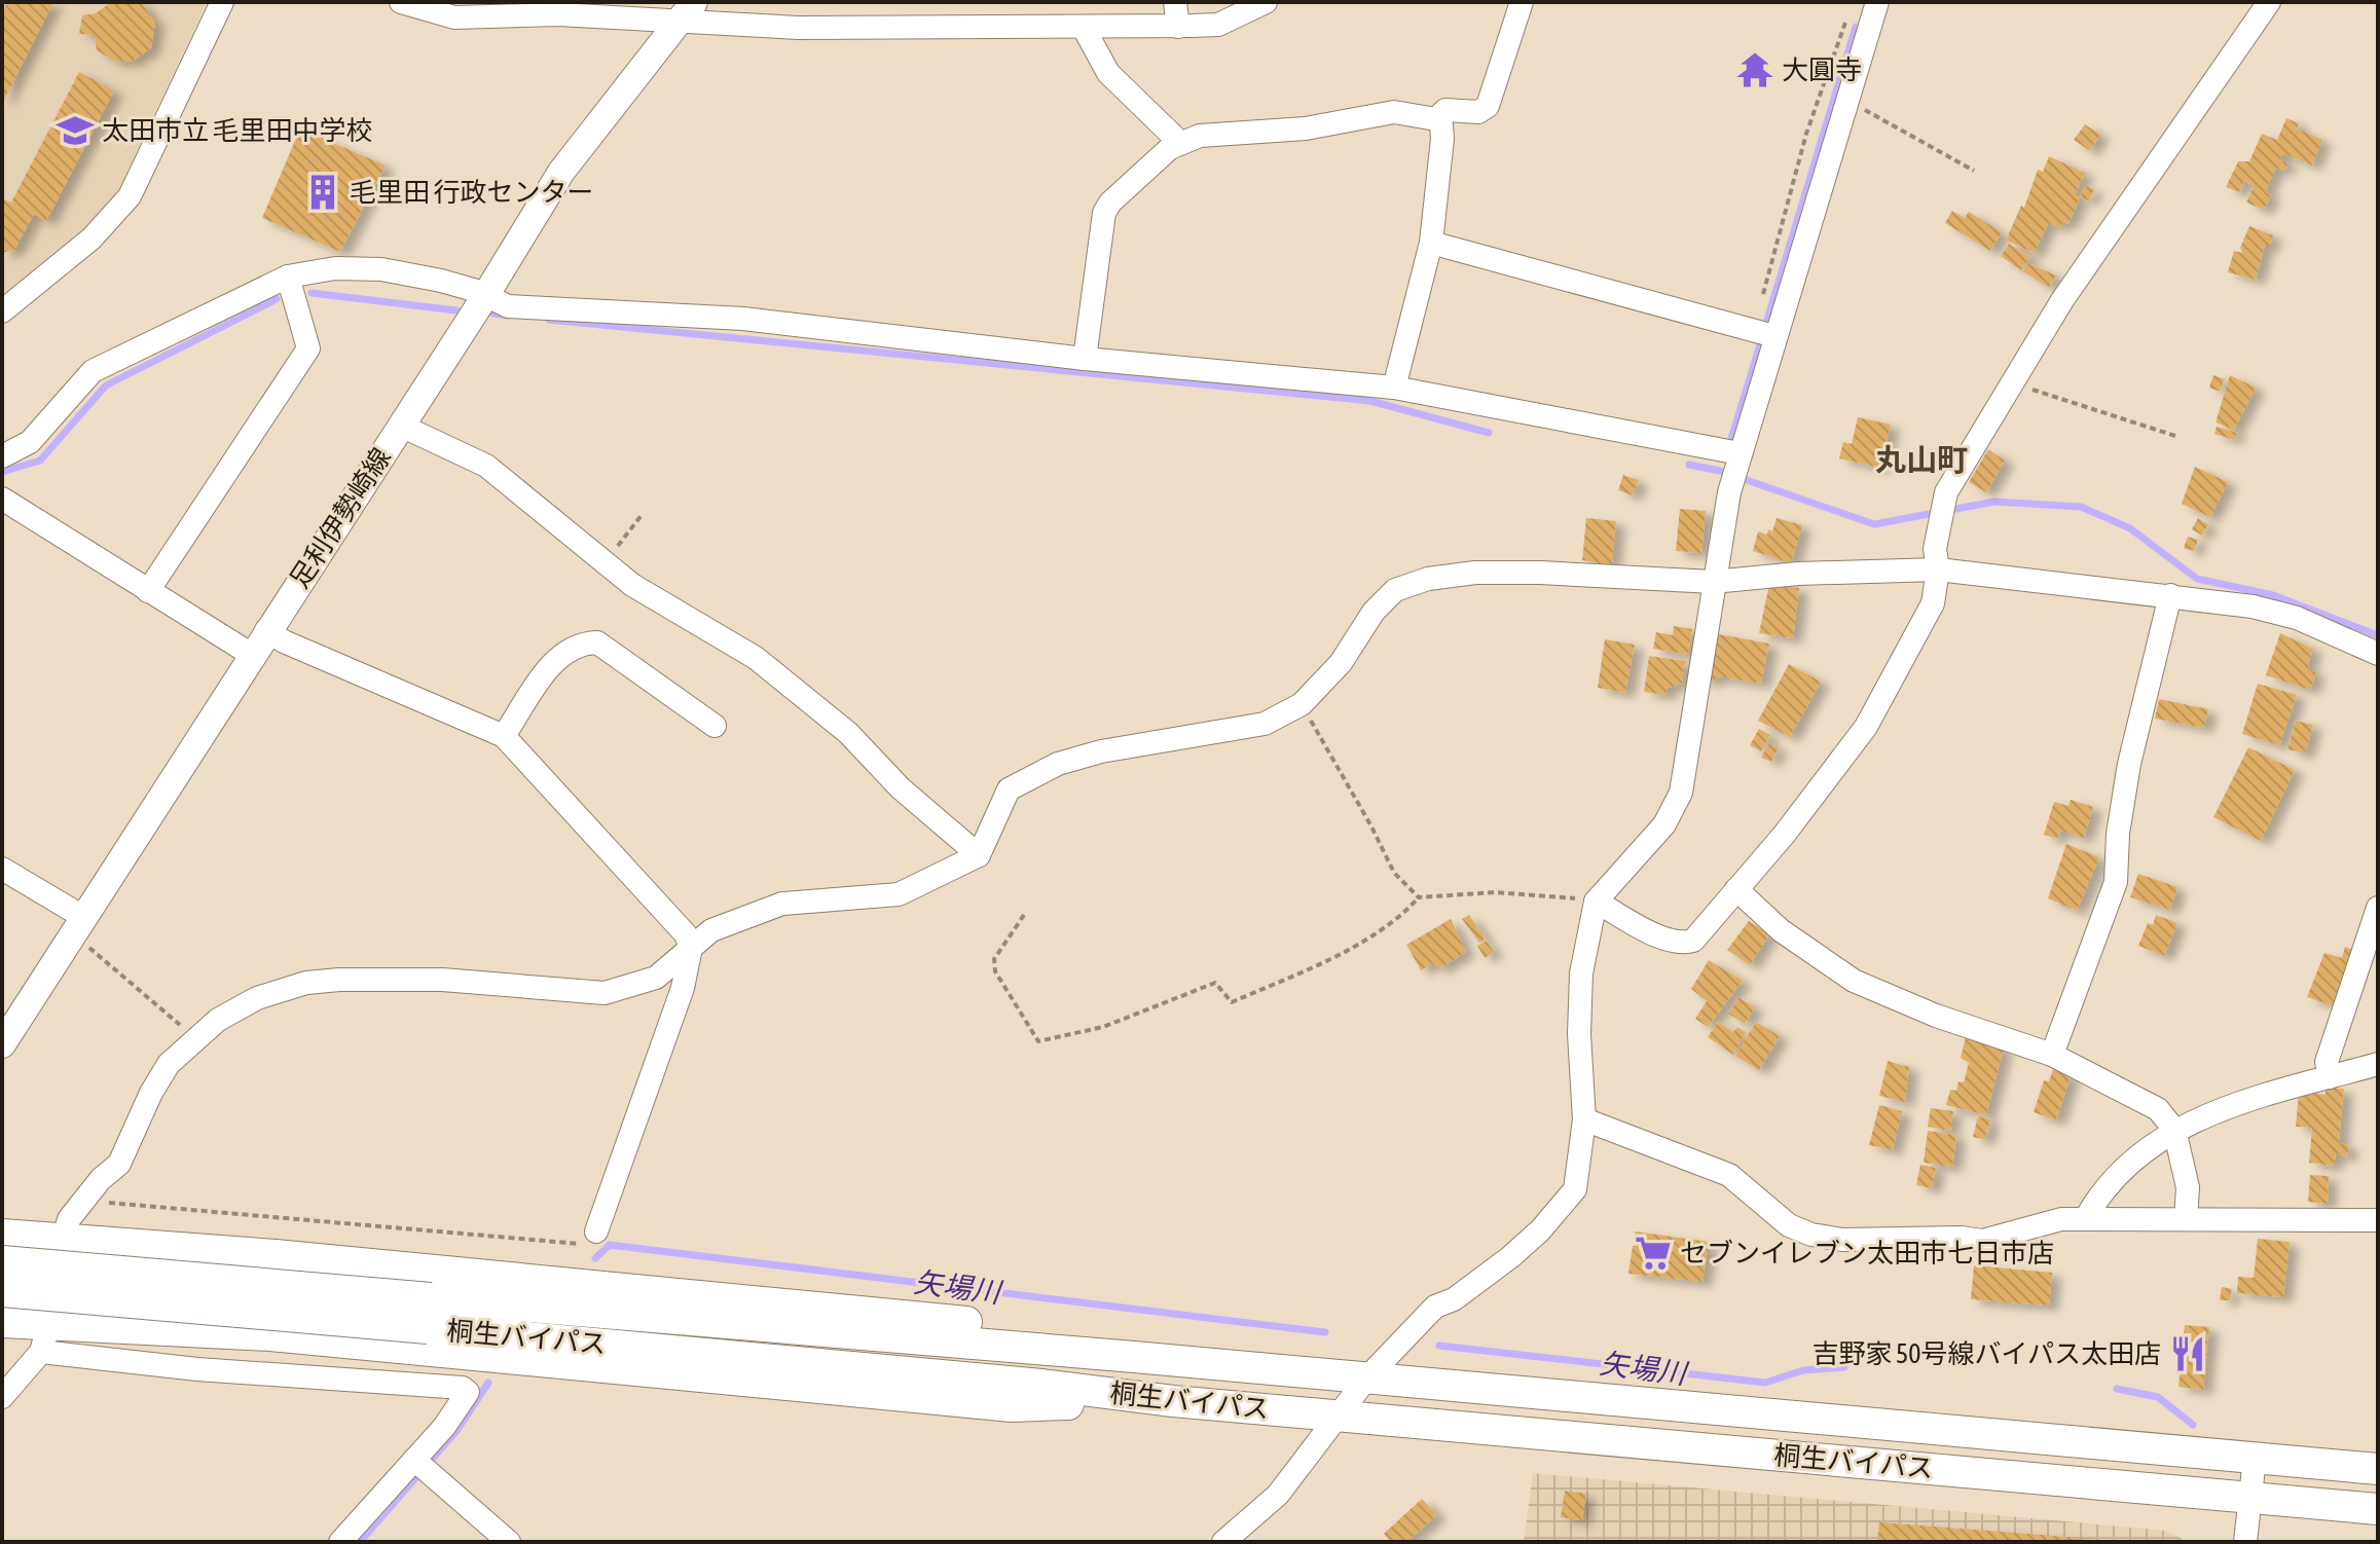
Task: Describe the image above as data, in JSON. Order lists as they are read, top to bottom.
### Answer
{
  "streets": {
    "highway": ["桐生バイパス"],
    "main road": ["足利伊勢崎線"]
  },
  "districts": ["丸山町"],
  "water": ["矢場川"],
  "places": {
    "temple": ["大圓寺"],
    "school or university": ["太田市立 毛里田中学校"],
    "building": ["毛里田 行政センター"],
    "supermarket": ["セブンイレブン太田市七日市店"],
    "restaurant": ["吉野家 50号線バイパス太田店"]
  }
}
